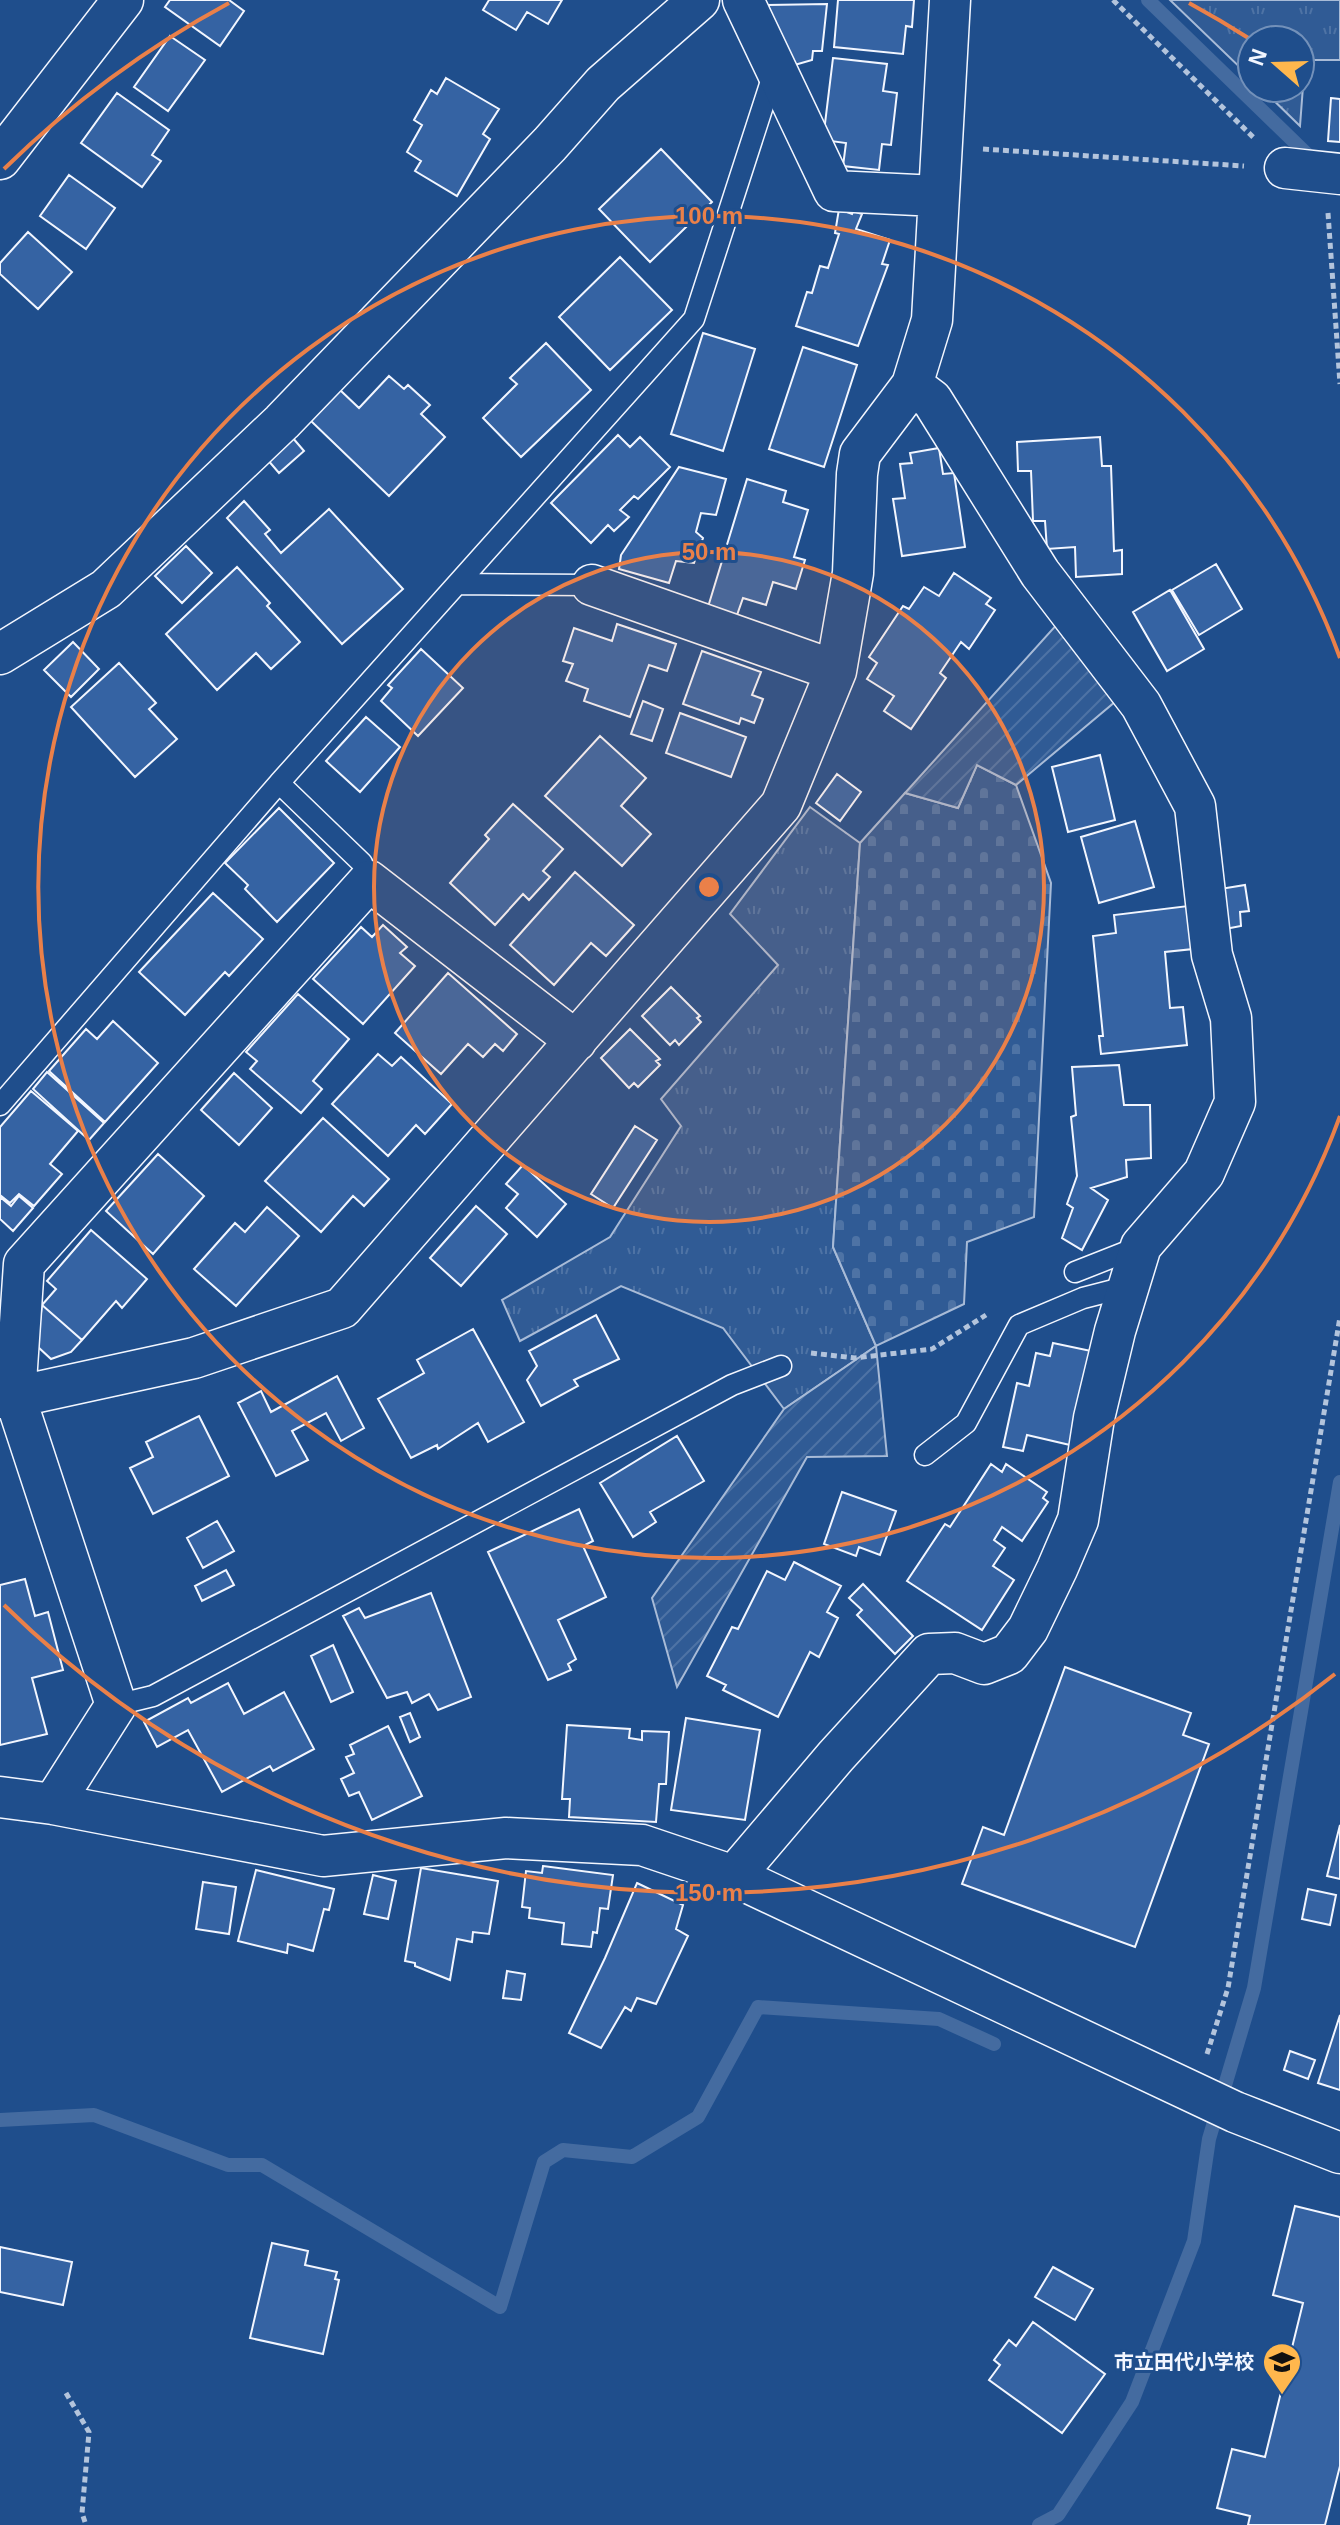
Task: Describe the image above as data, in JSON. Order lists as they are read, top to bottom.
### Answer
{
  "places": {
    "school or university": ["市立田代小学校"]
  },
  "north": "left",
  "rings": ["100 m", "50 m", "150 m"]
}
